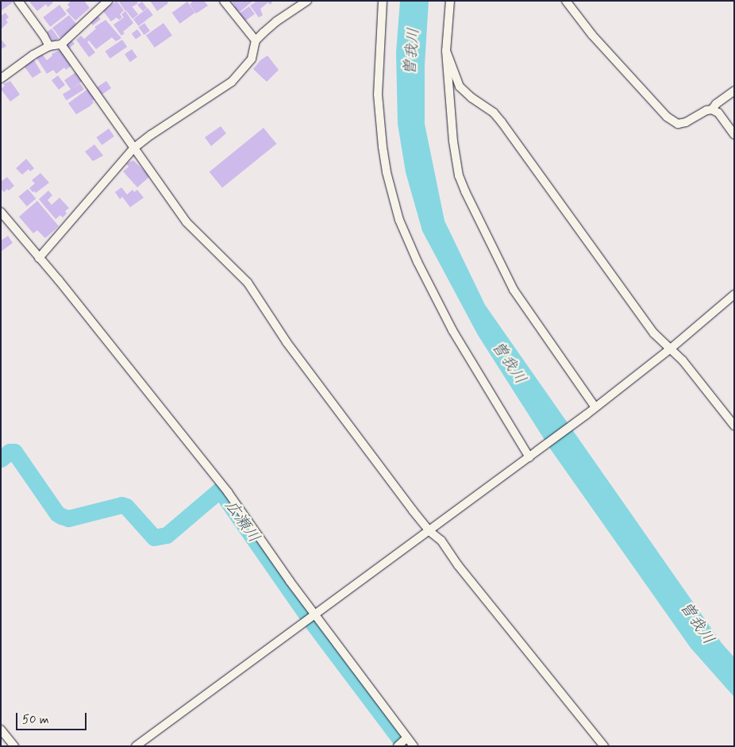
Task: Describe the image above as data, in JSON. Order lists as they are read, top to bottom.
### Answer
{
  "water": ["曽我川", "広瀬川"],
  "scale_bar": "50 m"
}
